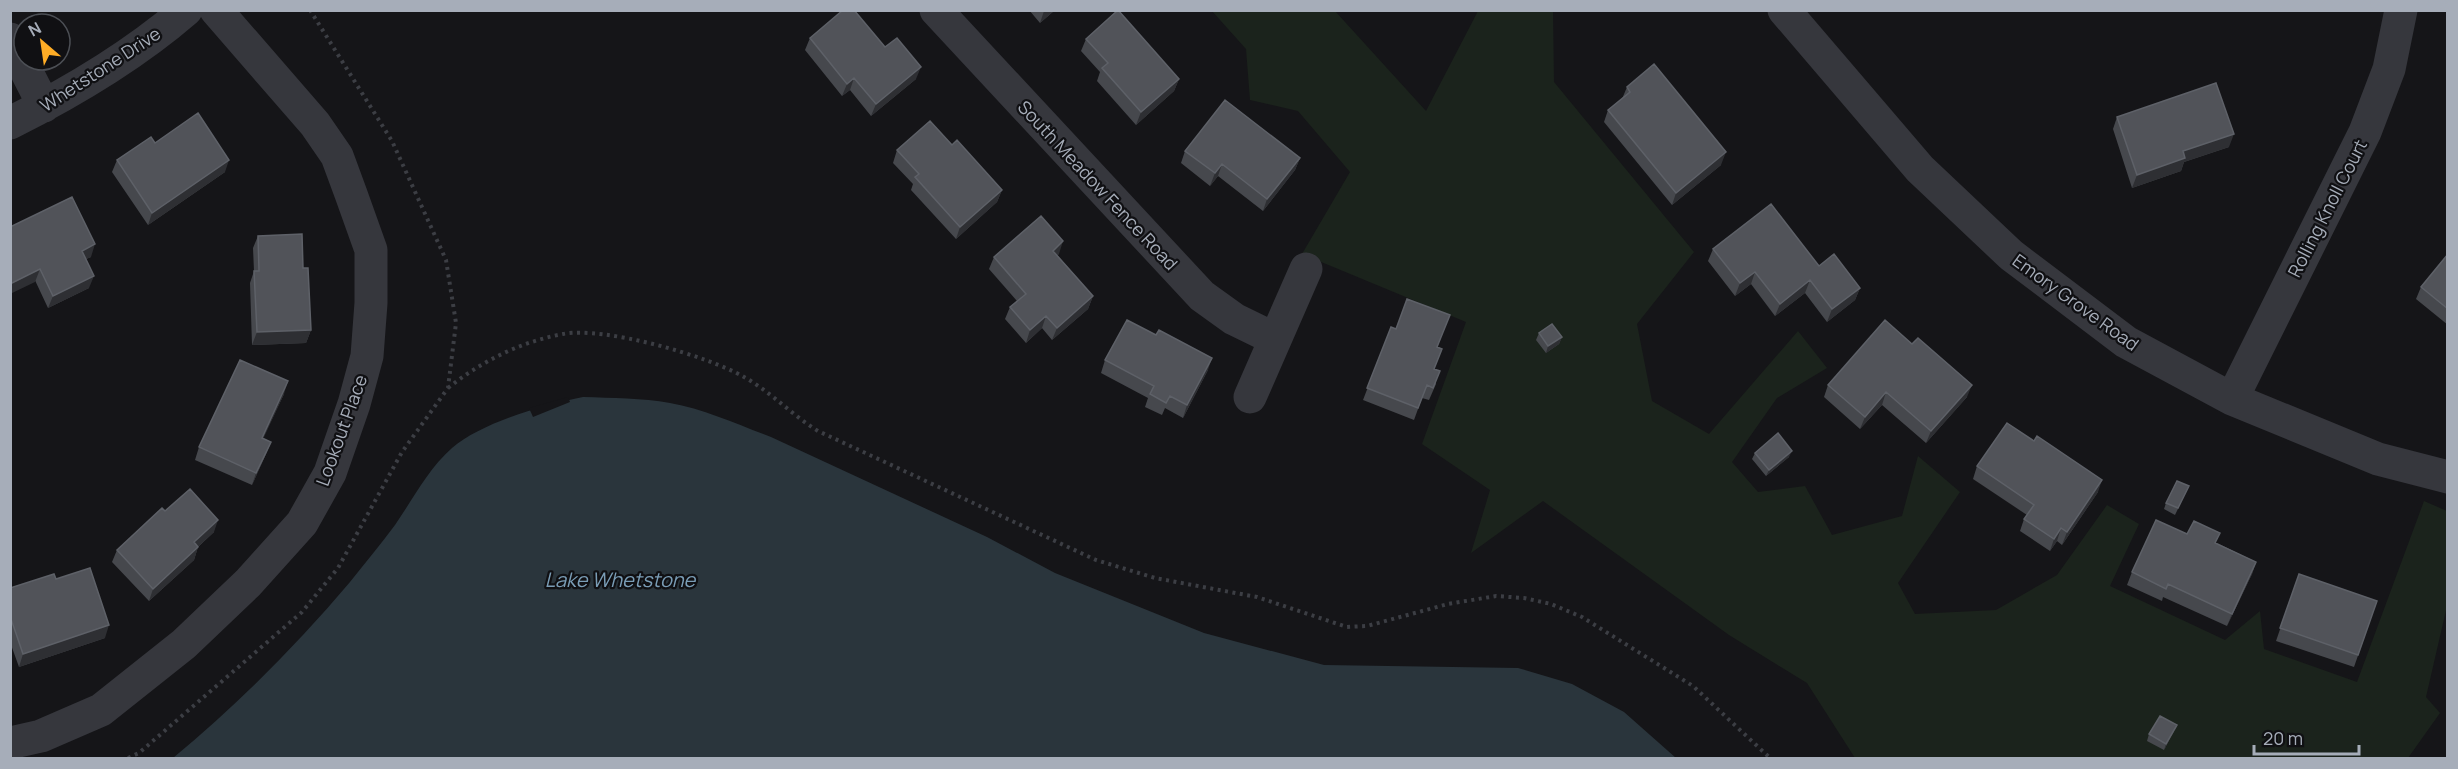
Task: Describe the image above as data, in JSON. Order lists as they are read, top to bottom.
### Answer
{
  "streets": {
    "street": [
      "Whetstone Drive",
      "South Meadow Fence Road",
      "Rolling Knoll Court",
      "Emory Grove Road",
      "Lookout Place"
    ]
  },
  "crossings": [
    ["Rolling Knoll Court", "Emory Grove Road"]
  ],
  "water": ["Lake Whetstone"],
  "scale_bar": "20 m",
  "north": "top left"
}
